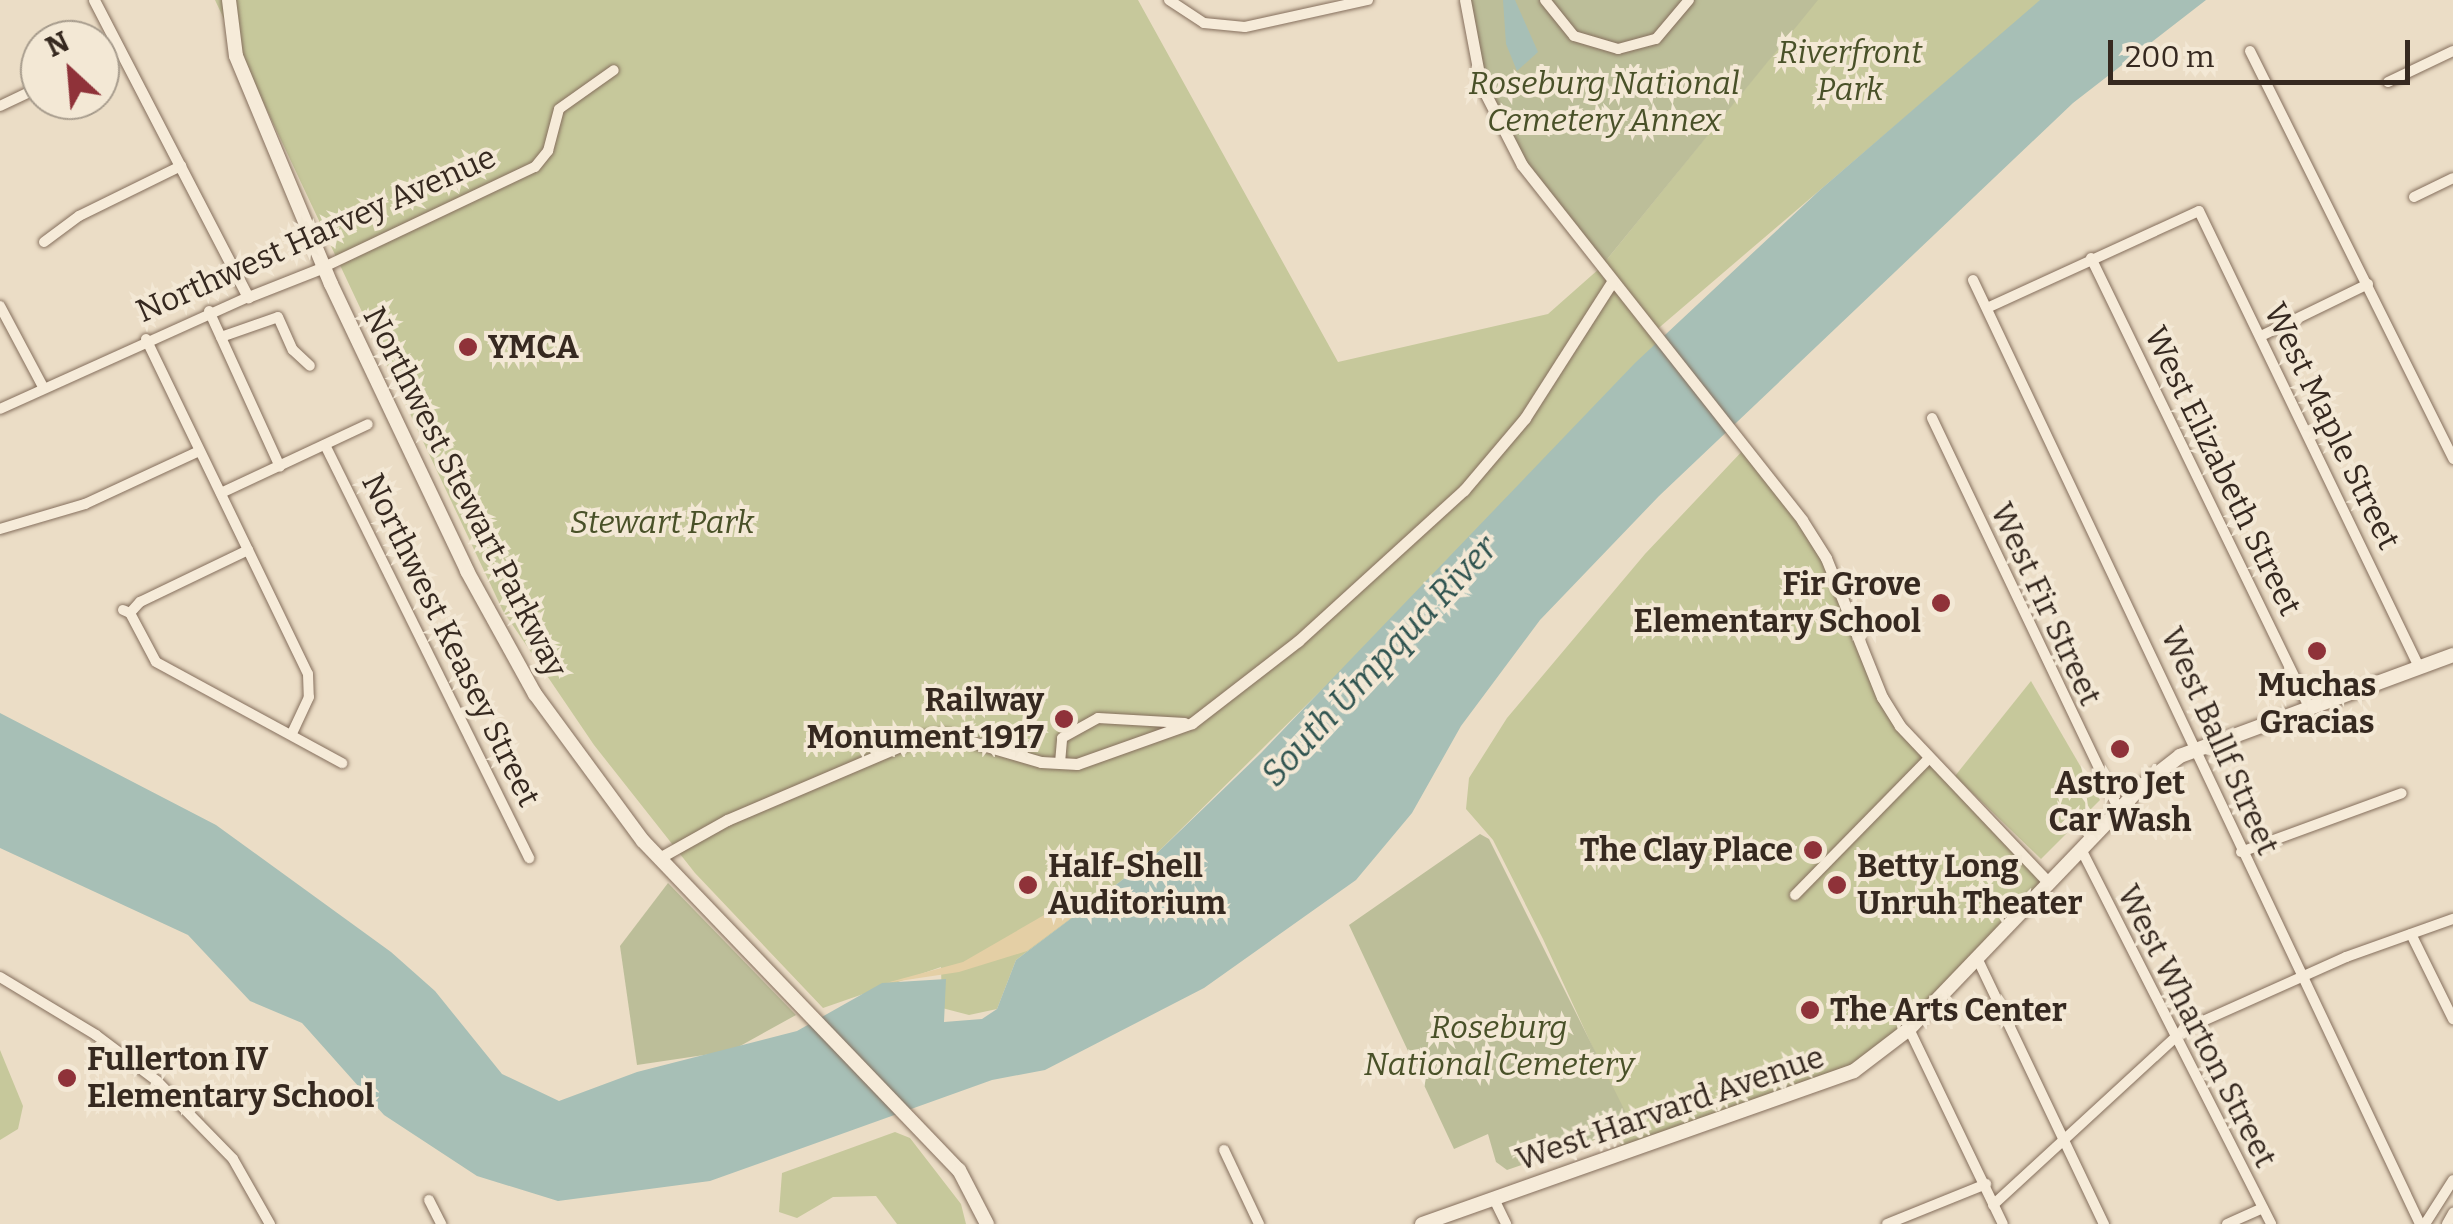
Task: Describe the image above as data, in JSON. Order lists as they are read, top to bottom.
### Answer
{
  "streets": {
    "main road": ["Northwest Stewart Parkway", "West Harvard Avenue"],
    "street": [
      "Northwest Harvey Avenue",
      "West Maple Street",
      "West Elizabeth Street",
      "West Fir Street",
      "Northwest Keasey Street",
      "West Ballf Street",
      "West Wharton Street"
    ]
  },
  "crossings": [
    ["Northwest Harvey Avenue", "Northwest Stewart Parkway"],
    ["West Maple Street", "West Elizabeth Street"],
    ["West Maple Street", "West Harvard Avenue"],
    ["West Elizabeth Street", "West Harvard Avenue"],
    ["West Fir Street", "West Harvard Avenue"],
    ["West Ballf Street", "West Harvard Avenue"],
    ["West Wharton Street", "West Harvard Avenue"]
  ],
  "water": ["South Umpqua River"],
  "parks": [
    "Riverfront Park",
    "Roseburg National Cemetery Annex",
    "Stewart Park",
    "Roseburg National Cemetery"
  ],
  "places": [
    "YMCA",
    "Fir Grove Elementary School",
    "Muchas Gracias",
    "Railway Monument 1917",
    "Astro Jet Car Wash",
    "The Clay Place",
    "Half-Shell Auditorium",
    "Betty Long Unruh Theater",
    "The Arts Center",
    "Fullerton IV Elementary School"
  ],
  "scale_bar": "200 m",
  "north": "top left"
}
